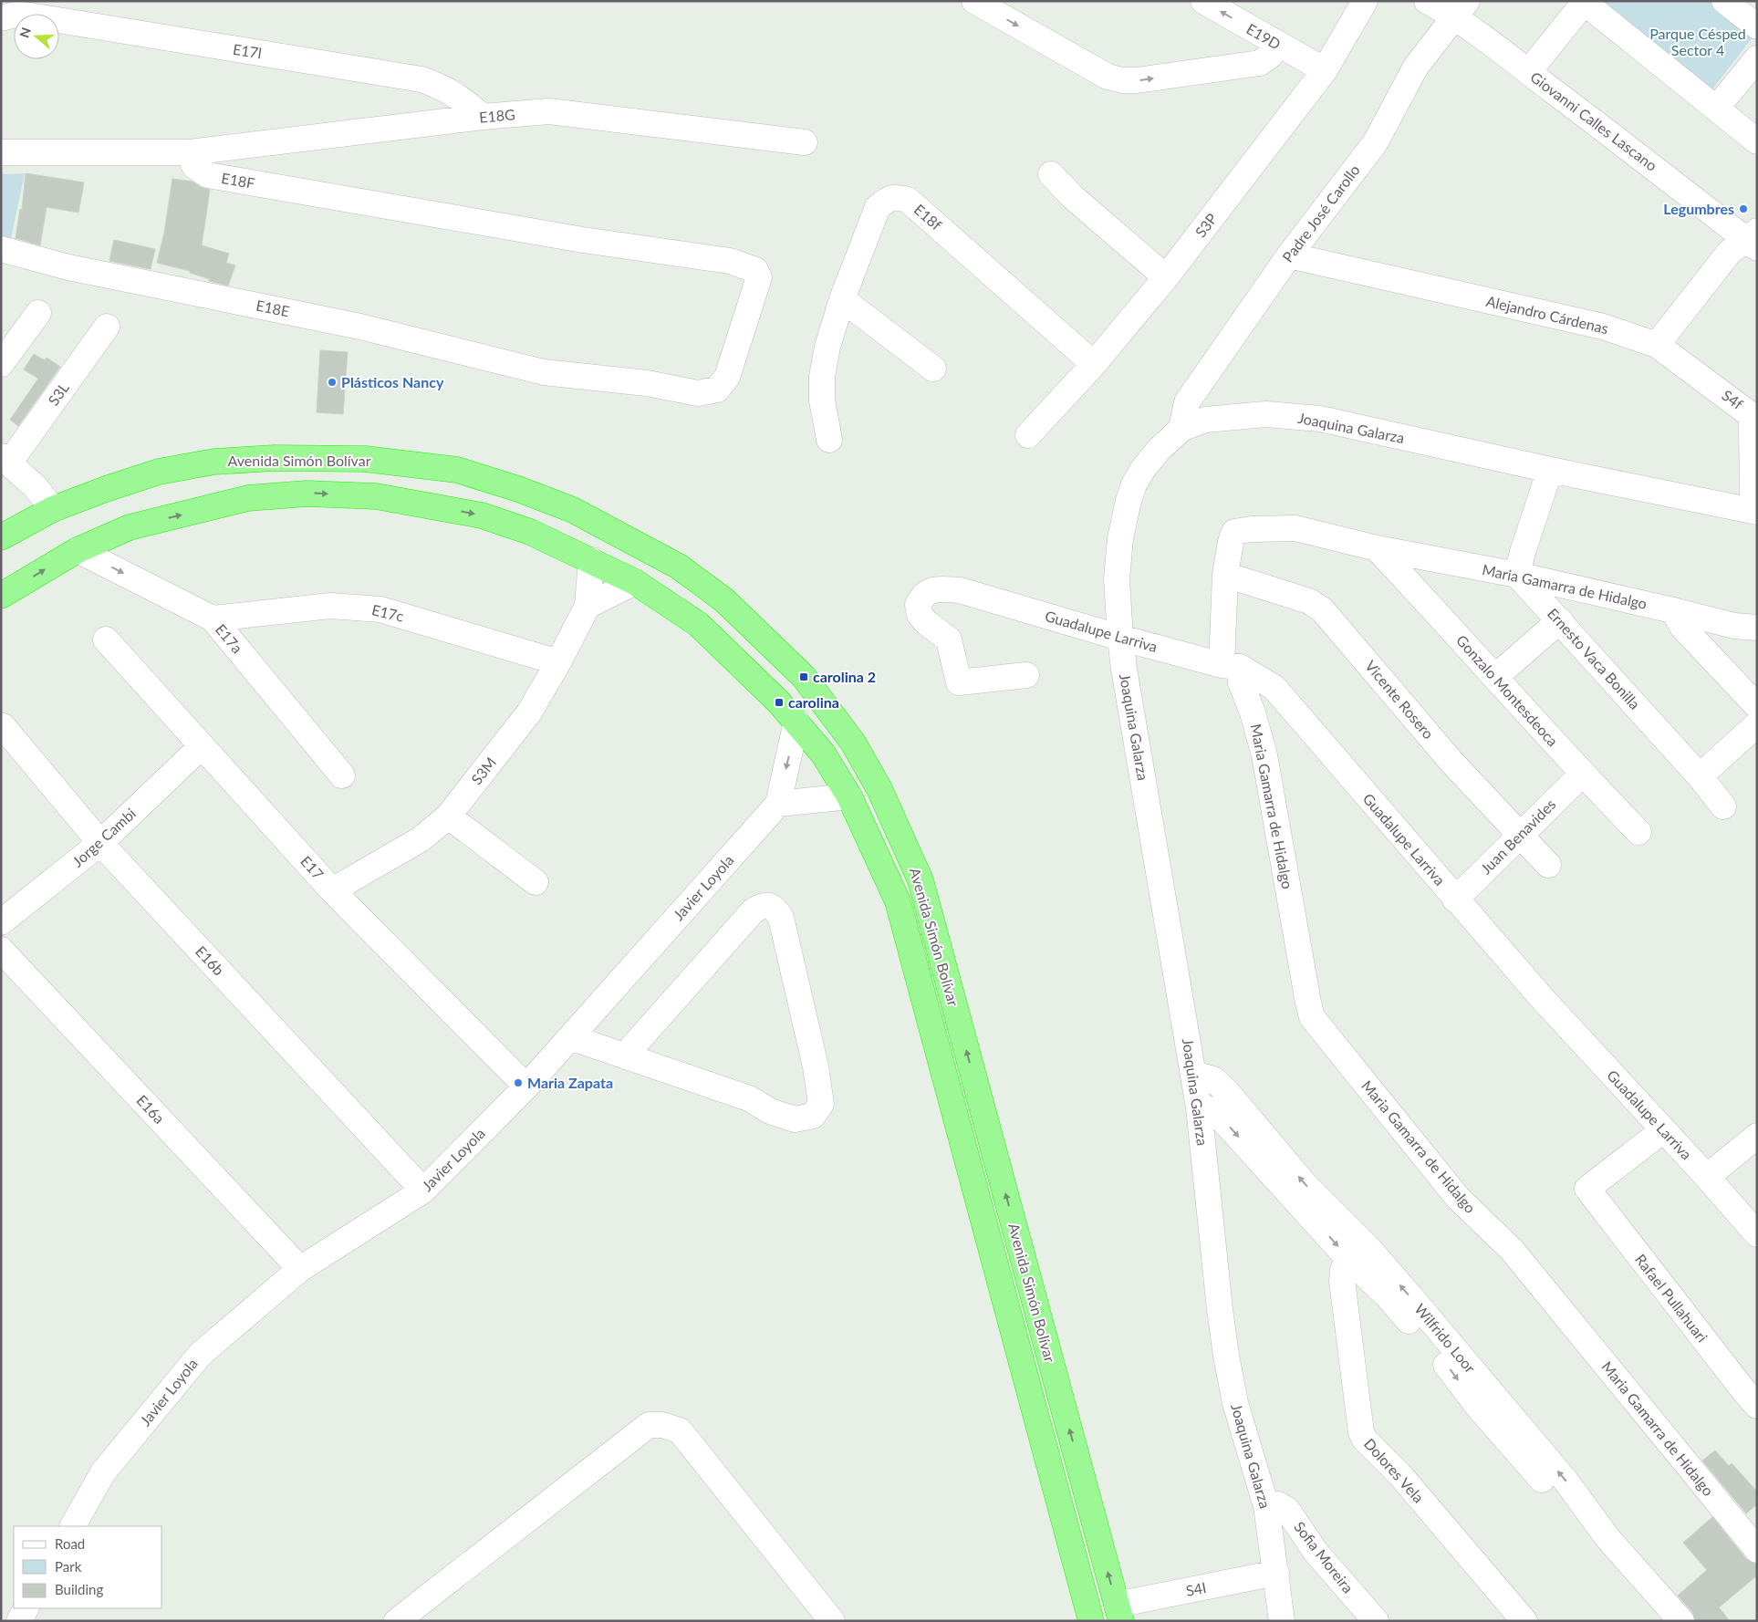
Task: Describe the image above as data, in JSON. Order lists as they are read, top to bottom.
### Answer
{
  "streets": {
    "highway": ["Avenida Simón Bolívar"],
    "street": [
      "E19D",
      "E17l",
      "E18G",
      "Giovanni Calles Lascano",
      "E18F",
      "Padre José Carollo",
      "E18f",
      "S3P",
      "E18E",
      "Alejandro Cárdenas",
      "S3L",
      "S4f",
      "Joaquina Galarza",
      "Maria Gamarra de Hidalgo",
      "E17c",
      "Guadalupe Larriva",
      "E17a",
      "Ernesto Vaca Bonilla",
      "Gonzalo Montesdeoca",
      "Vicente Rosero",
      "S3M",
      "Juan Benavides",
      "Jorge Cambi",
      "E17",
      "Javier Loyola",
      "E16b",
      "E16a",
      "Rafael Pullahuari",
      "Wilfrido Loor",
      "Dolores Vela",
      "Sofia Moreira",
      "S4I"
    ]
  },
  "crossings": [
    ["E19D", "S3P"],
    ["E17l", "E18G"],
    ["E18G", "E18F"],
    ["Giovanni Calles Lascano", "Padre José Carollo"],
    ["E18F", "E18E"],
    ["Padre José Carollo", "Alejandro Cárdenas"],
    ["Padre José Carollo", "Joaquina Galarza"],
    ["E18f", "S3P"],
    ["Alejandro Cárdenas", "S4f"],
    ["S4f", "Joaquina Galarza"],
    ["Joaquina Galarza", "Guadalupe Larriva"],
    ["Joaquina Galarza", "Wilfrido Loor"],
    ["Joaquina Galarza", "Sofia Moreira"],
    ["Joaquina Galarza", "S4I"],
    ["Avenida Simón Bolívar", "E17a"],
    ["Avenida Simón Bolívar", "S3M"],
    ["Avenida Simón Bolívar", "Javier Loyola"],
    ["Avenida Simón Bolívar", "S4I"],
    ["Maria Gamarra de Hidalgo", "Guadalupe Larriva"],
    ["Maria Gamarra de Hidalgo", "Ernesto Vaca Bonilla"],
    ["Maria Gamarra de Hidalgo", "Gonzalo Montesdeoca"],
    ["Maria Gamarra de Hidalgo", "Vicente Rosero"],
    ["E17c", "E17a"],
    ["E17c", "S3M"],
    ["Guadalupe Larriva", "Juan Benavides"],
    ["Guadalupe Larriva", "Rafael Pullahuari"],
    ["Gonzalo Montesdeoca", "Juan Benavides"],
    ["Vicente Rosero", "Juan Benavides"],
    ["S3M", "E17"],
    ["Jorge Cambi", "E17"],
    ["Jorge Cambi", "E16b"],
    ["E17", "Javier Loyola"],
    ["Javier Loyola", "E16b"],
    ["Javier Loyola", "E16a"],
    ["Wilfrido Loor", "Dolores Vela"]
  ],
  "one_way": ["E19D", "E17a"],
  "parks": ["Parque Césped Sector 4"],
  "places": {
    "other": ["Legumbres", "Plásticos Nancy", "Maria Zapata"],
    "transit": ["carolina 2", "carolina"]
  },
  "legend": ["Road", "Park", "Building"],
  "north": "left"
}
